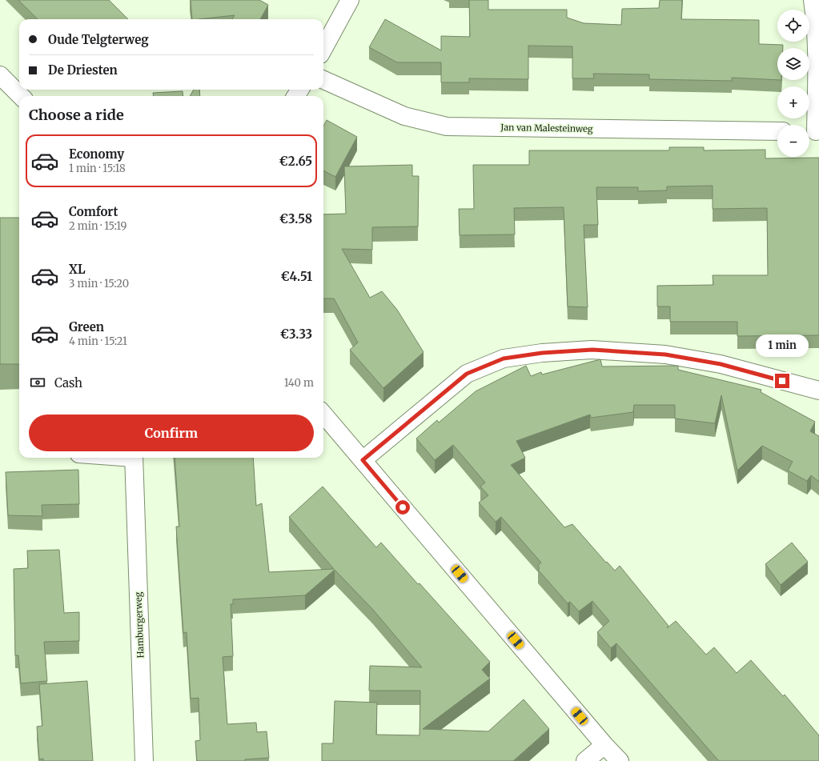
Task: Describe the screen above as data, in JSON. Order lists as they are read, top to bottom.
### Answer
{
  "streets": {
    "street": ["Jan van Malesteinweg", "Hamburgerweg"]
  },
  "page": {
    "map_buttons": ["+", "−"],
    "banner": ["Oude Telgterweg", "De Driesten"],
    "heading": "Choose a ride",
    "list": [
      {
        "name": "Economy",
        "note": "1 min · 15:18",
        "value": "€2.65"
      },
      {
        "name": "Comfort",
        "note": "2 min · 15:19",
        "value": "€3.58"
      },
      {
        "name": "XL",
        "note": "3 min · 15:20",
        "value": "€4.51"
      },
      {
        "name": "Green",
        "note": "4 min · 15:21",
        "value": "€3.33"
      }
    ],
    "bubble": "1 min",
    "pay": ["Cash", "140 m"],
    "buttons": "Confirm"
  }
}
